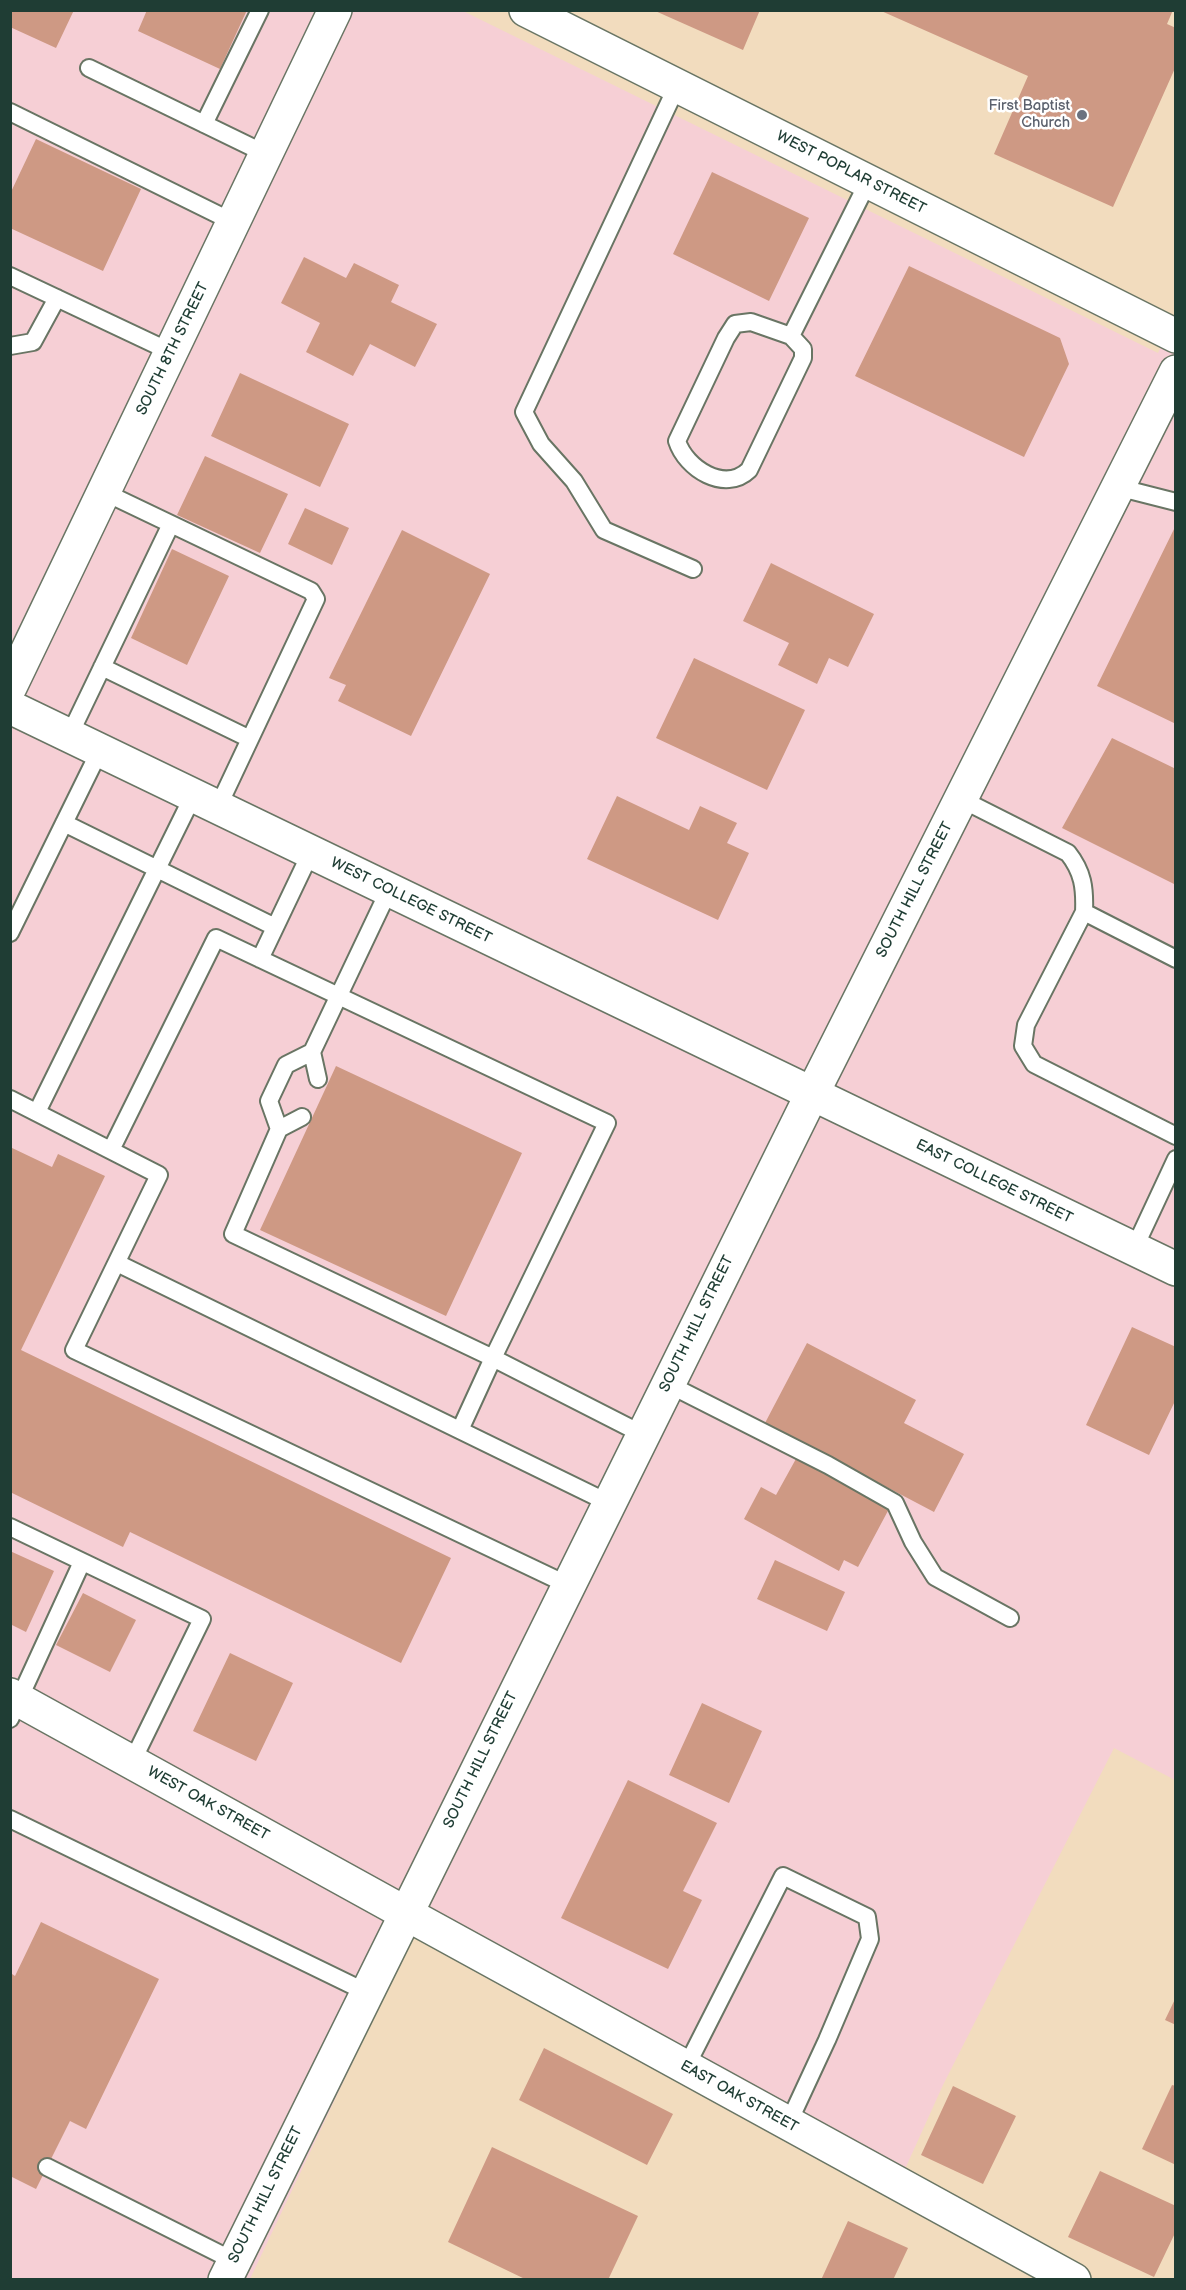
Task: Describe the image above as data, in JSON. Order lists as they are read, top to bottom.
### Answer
{
  "streets": {
    "street": [
      "WEST POPLAR STREET",
      "SOUTH 8TH STREET",
      "SOUTH HILL STREET",
      "WEST COLLEGE STREET",
      "EAST COLLEGE STREET",
      "WEST OAK STREET",
      "EAST OAK STREET"
    ]
  },
  "crossings": [
    ["SOUTH HILL STREET", "WEST COLLEGE STREET"],
    ["SOUTH HILL STREET", "EAST COLLEGE STREET"],
    ["SOUTH HILL STREET", "WEST OAK STREET"],
    ["SOUTH HILL STREET", "EAST OAK STREET"],
    ["WEST COLLEGE STREET", "EAST COLLEGE STREET"],
    ["WEST OAK STREET", "EAST OAK STREET"]
  ],
  "places": ["First Baptist Church"]
}
